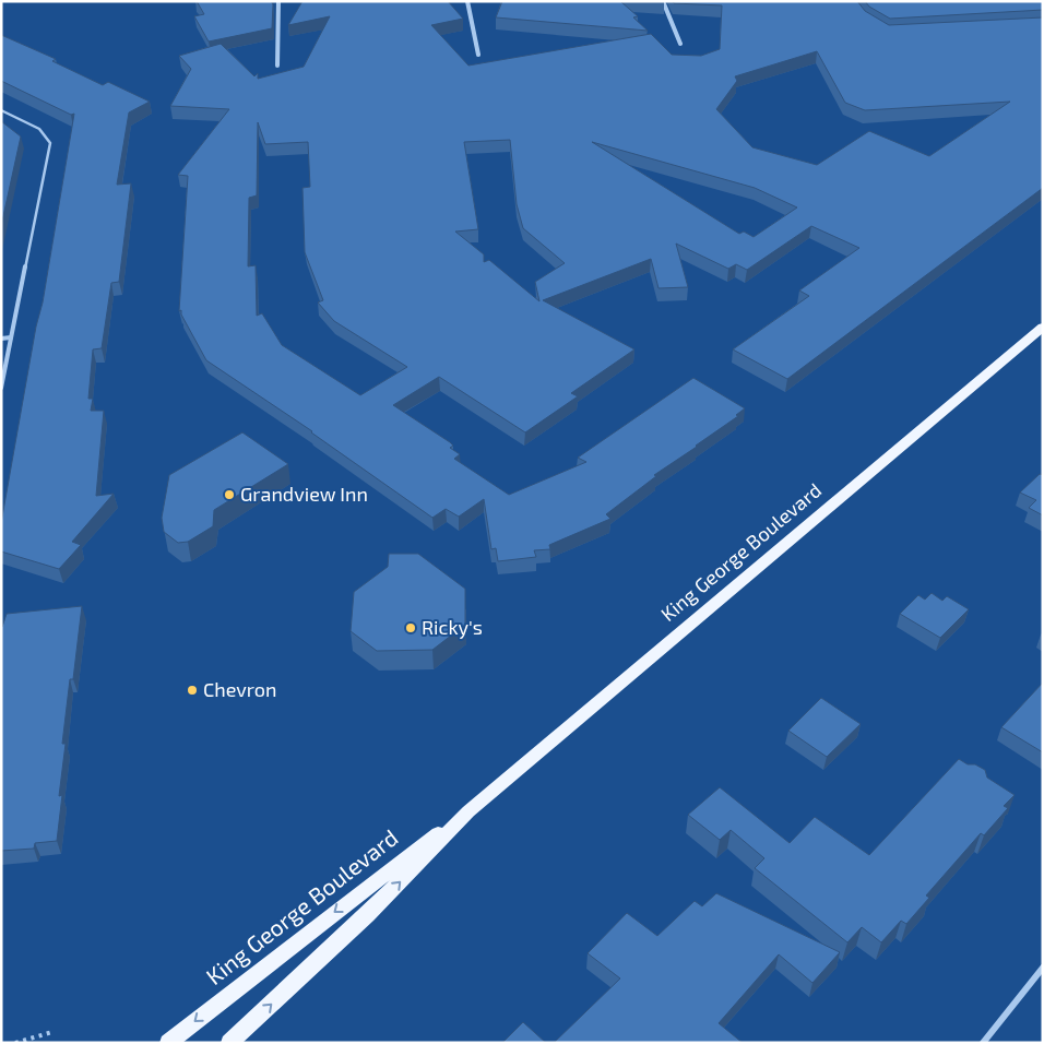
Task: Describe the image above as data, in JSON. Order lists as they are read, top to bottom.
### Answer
{
  "streets": {
    "main road": ["King George Boulevard"]
  },
  "places": ["Grandview Inn", "Ricky's", "Chevron"]
}
